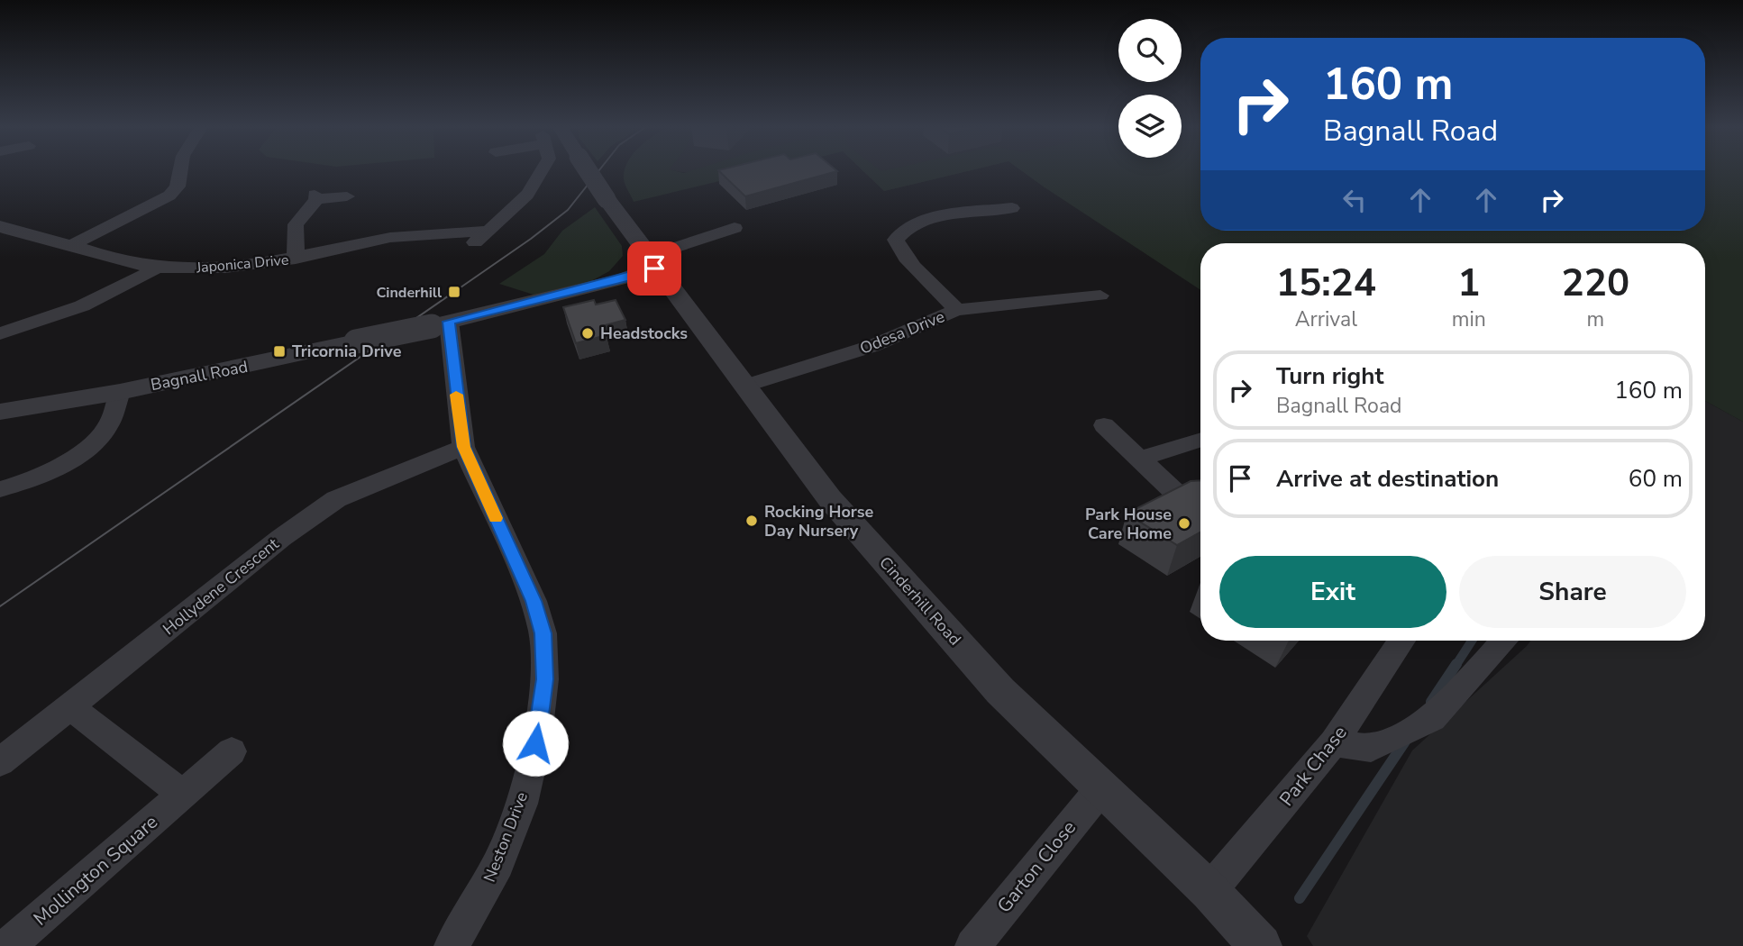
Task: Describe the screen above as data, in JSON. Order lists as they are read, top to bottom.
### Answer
{
  "streets": {
    "street": [
      "Japonica Drive",
      "Odesa Drive",
      "Bagnall Road",
      "Hollydene Crescent",
      "Cinderhill Road",
      "Park Chase",
      "Neston Drive",
      "Garton Close",
      "Mollington Square"
    ]
  },
  "crossings": [
    ["Odesa Drive", "Cinderhill Road"],
    ["Bagnall Road", "Cinderhill Road"],
    ["Bagnall Road", "Neston Drive"],
    ["Hollydene Crescent", "Neston Drive"],
    ["Cinderhill Road", "Park Chase"],
    ["Cinderhill Road", "Garton Close"]
  ],
  "places": {
    "transit": ["Cinderhill", "Tricornia Drive"],
    "other": ["Headstocks", "Rocking Horse Day Nursery", "Park House Care Home"]
  },
  "page": {
    "turn": ["160 m", "Bagnall Road"],
    "eta": [
      "15:24",
      "Arrival",
      "1",
      "min",
      "220",
      "m"
    ],
    "list": [
      {
        "name": "Turn right",
        "note": "Bagnall Road",
        "value": "160 m"
      },
      {
        "name": "Arrive at destination",
        "value": "60 m"
      }
    ],
    "buttons": ["Exit", "Share"]
  }
}
